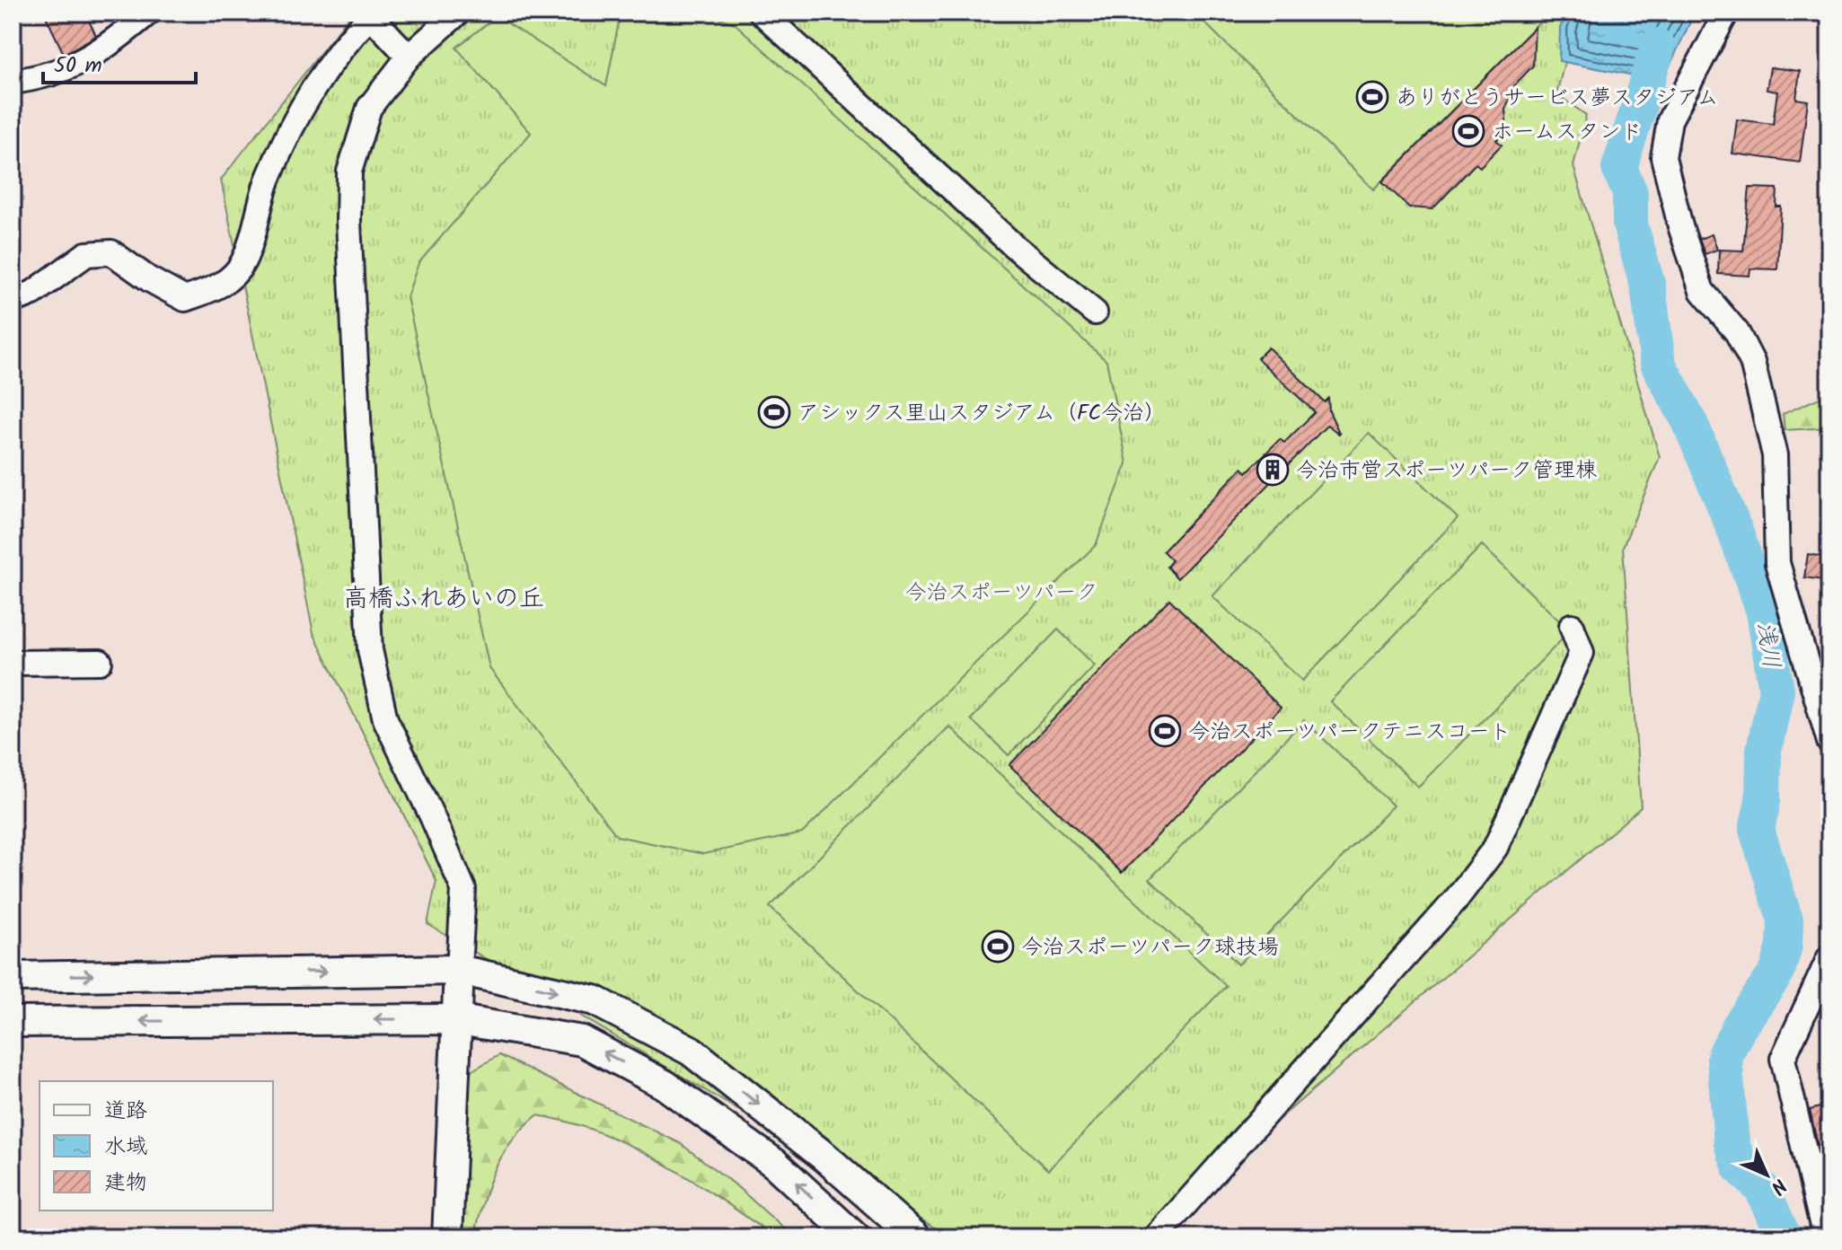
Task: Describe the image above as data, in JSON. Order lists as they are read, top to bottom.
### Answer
{
  "districts": ["高橋ふれあいの丘"],
  "water": ["浅川"],
  "parks": ["今治スポーツパーク"],
  "places": {
    "sports": [
      "ありがとうサービス夢スタジアム",
      "ホームスタンド",
      "アシックス里山スタジアム（FC今治）",
      "今治スポーツパークテニスコート",
      "今治スポーツパーク球技場"
    ],
    "building": ["今治市営スポーツパーク管理棟"]
  },
  "legend": ["道路", "水域", "建物"],
  "scale_bar": "50 m",
  "north": "bottom right"
}
